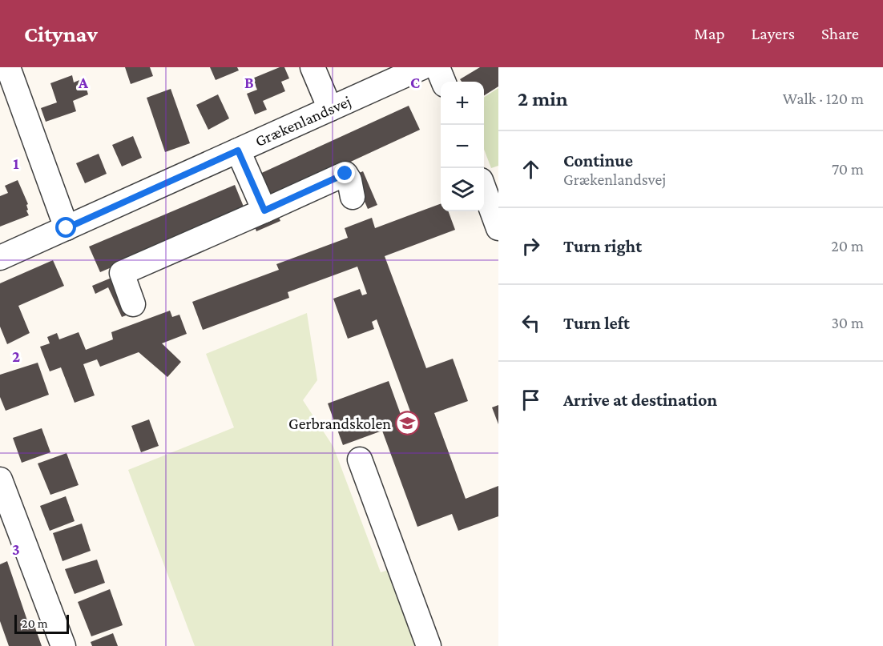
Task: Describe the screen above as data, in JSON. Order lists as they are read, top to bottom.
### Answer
{
  "streets": {
    "street": ["Grækenlandsvej"]
  },
  "places": {
    "school or university": ["Gerbrandskolen"]
  },
  "scale_bar": "20 m",
  "page": {
    "header": "Citynav",
    "nav": ["Map", "Layers", "Share"],
    "heading": ["2 min", "Walk · 120 m"],
    "map_buttons": ["+", "−"],
    "list": [
      ["Continue", "Grækenlandsvej", "70 m"],
      ["Turn right", "20 m"],
      ["Turn left", "30 m"],
      "Arrive at destination"
    ],
    "scale": "20 m"
  },
  "grid": {
    "columns": ["A", "B", "C"],
    "rows": ["1", "2", "3"]
  }
}
